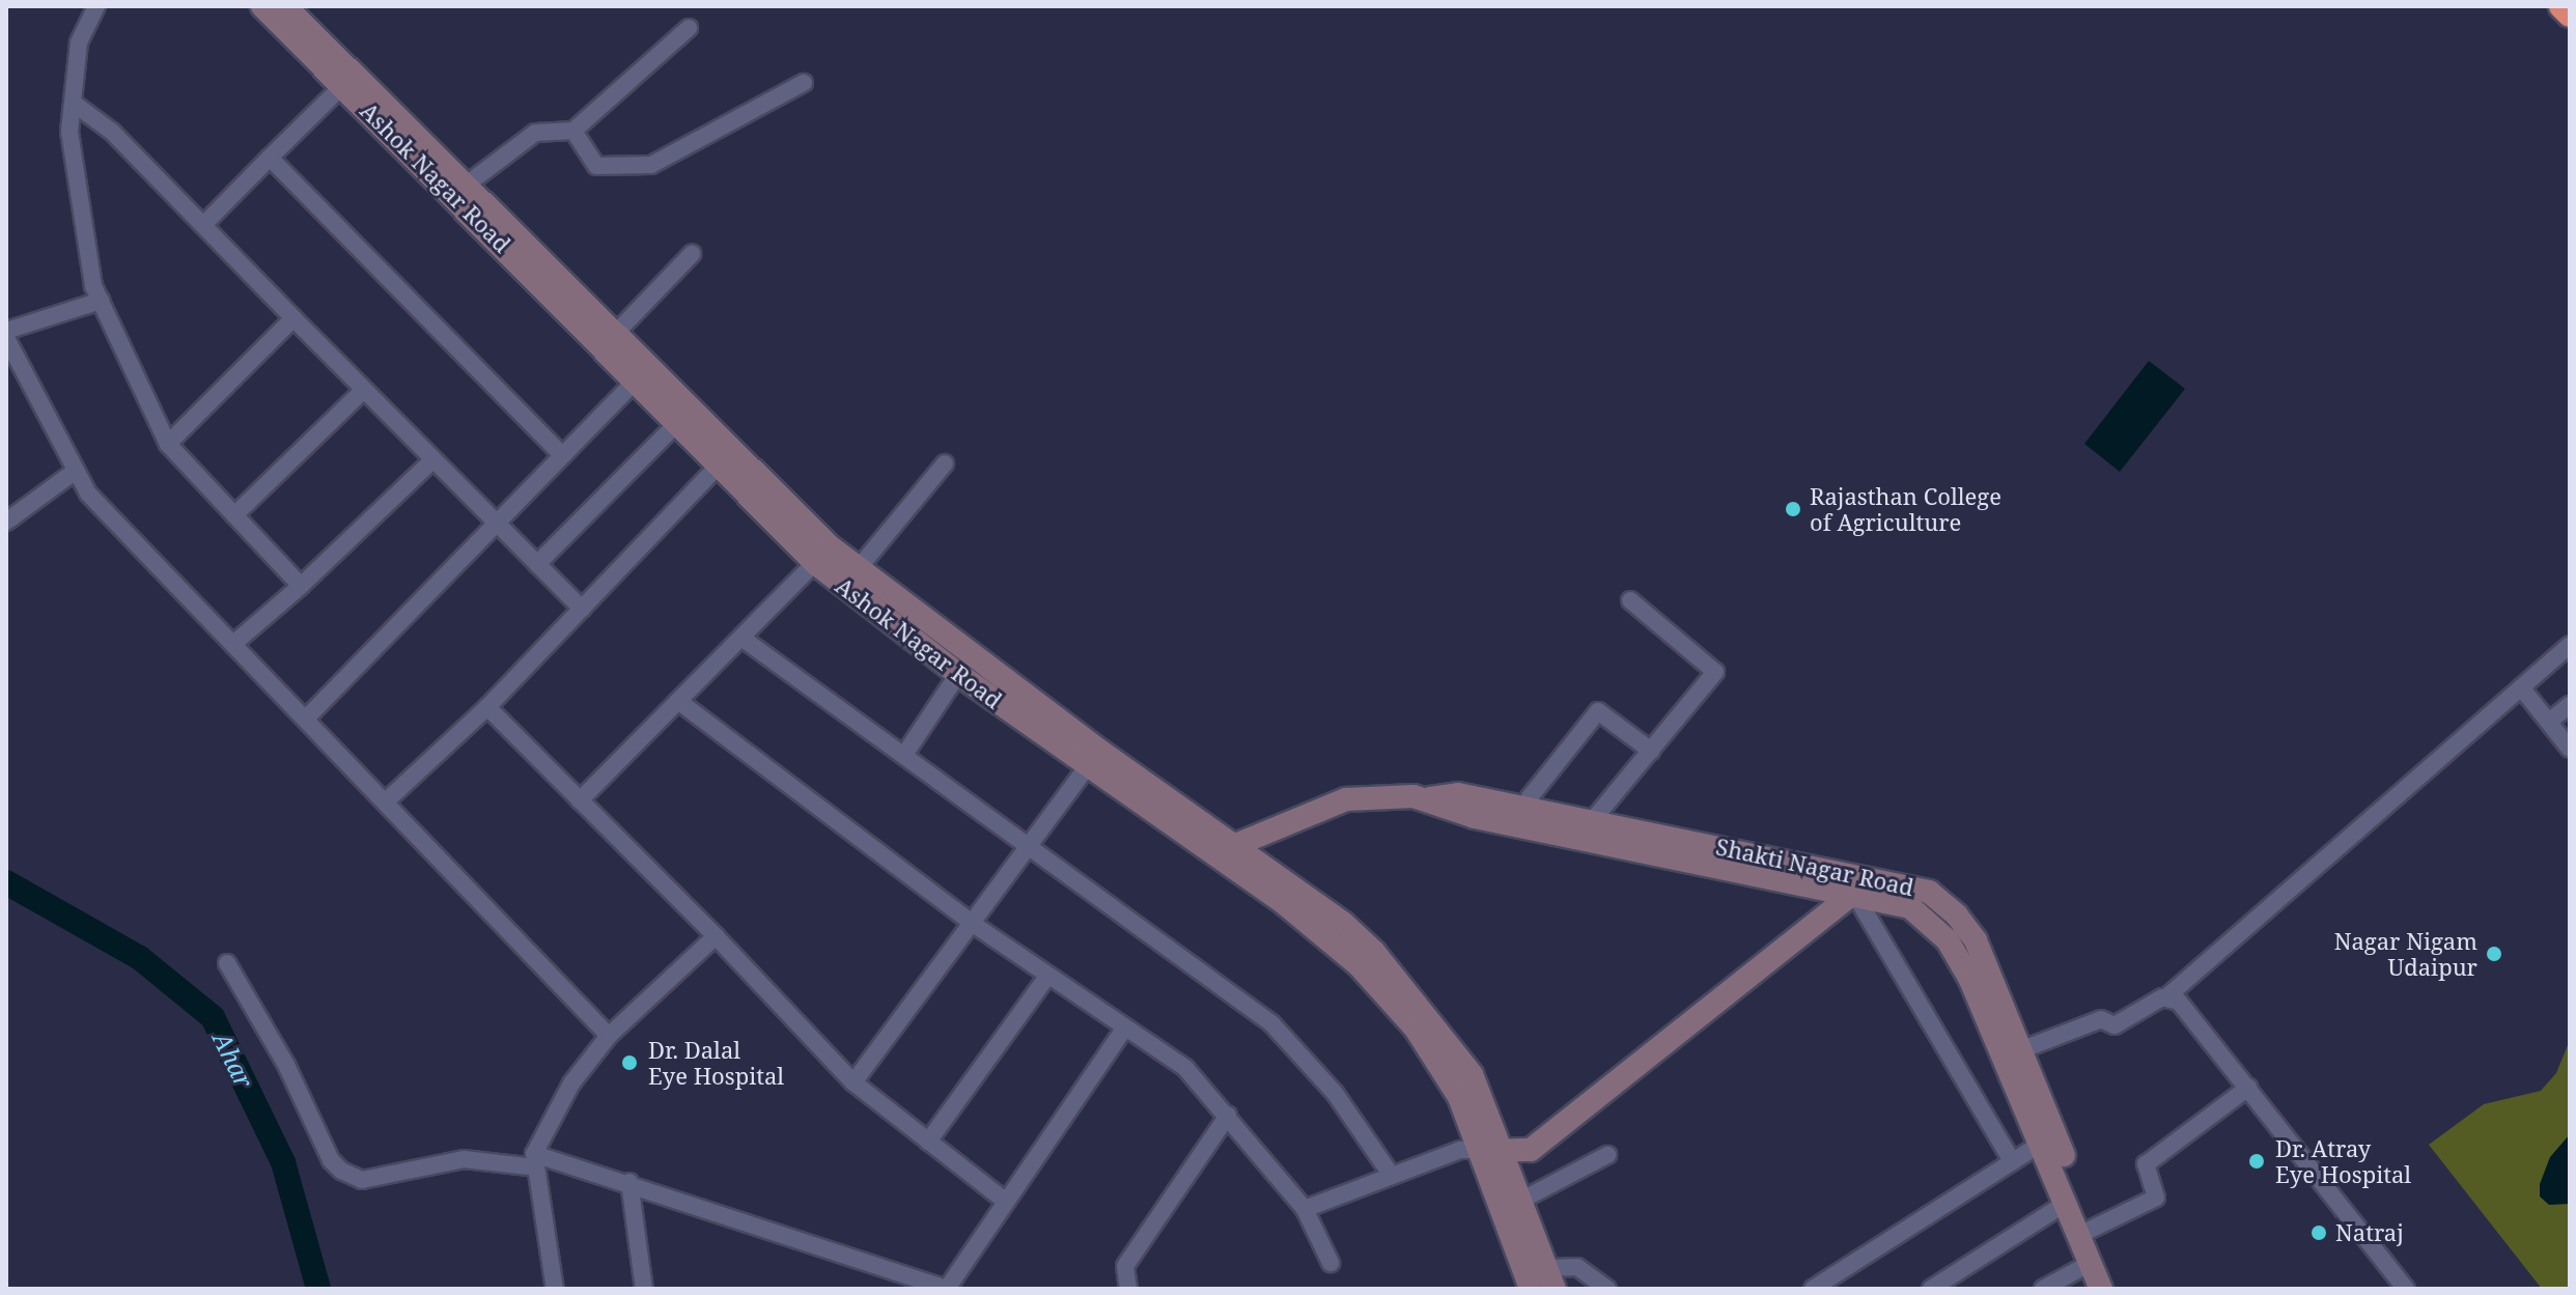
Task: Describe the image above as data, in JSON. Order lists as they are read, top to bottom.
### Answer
{
  "streets": {
    "main road": ["Ashok Nagar Road", "Shakti Nagar Road"]
  },
  "crossings": [
    ["Ashok Nagar Road", "Shakti Nagar Road"]
  ],
  "water": ["Ahar"],
  "places": [
    "Rajasthan College of Agriculture",
    "Nagar Nigam Udaipur",
    "Dr. Dalal Eye Hospital",
    "Dr. Atray Eye Hospital",
    "Natraj"
  ]
}
